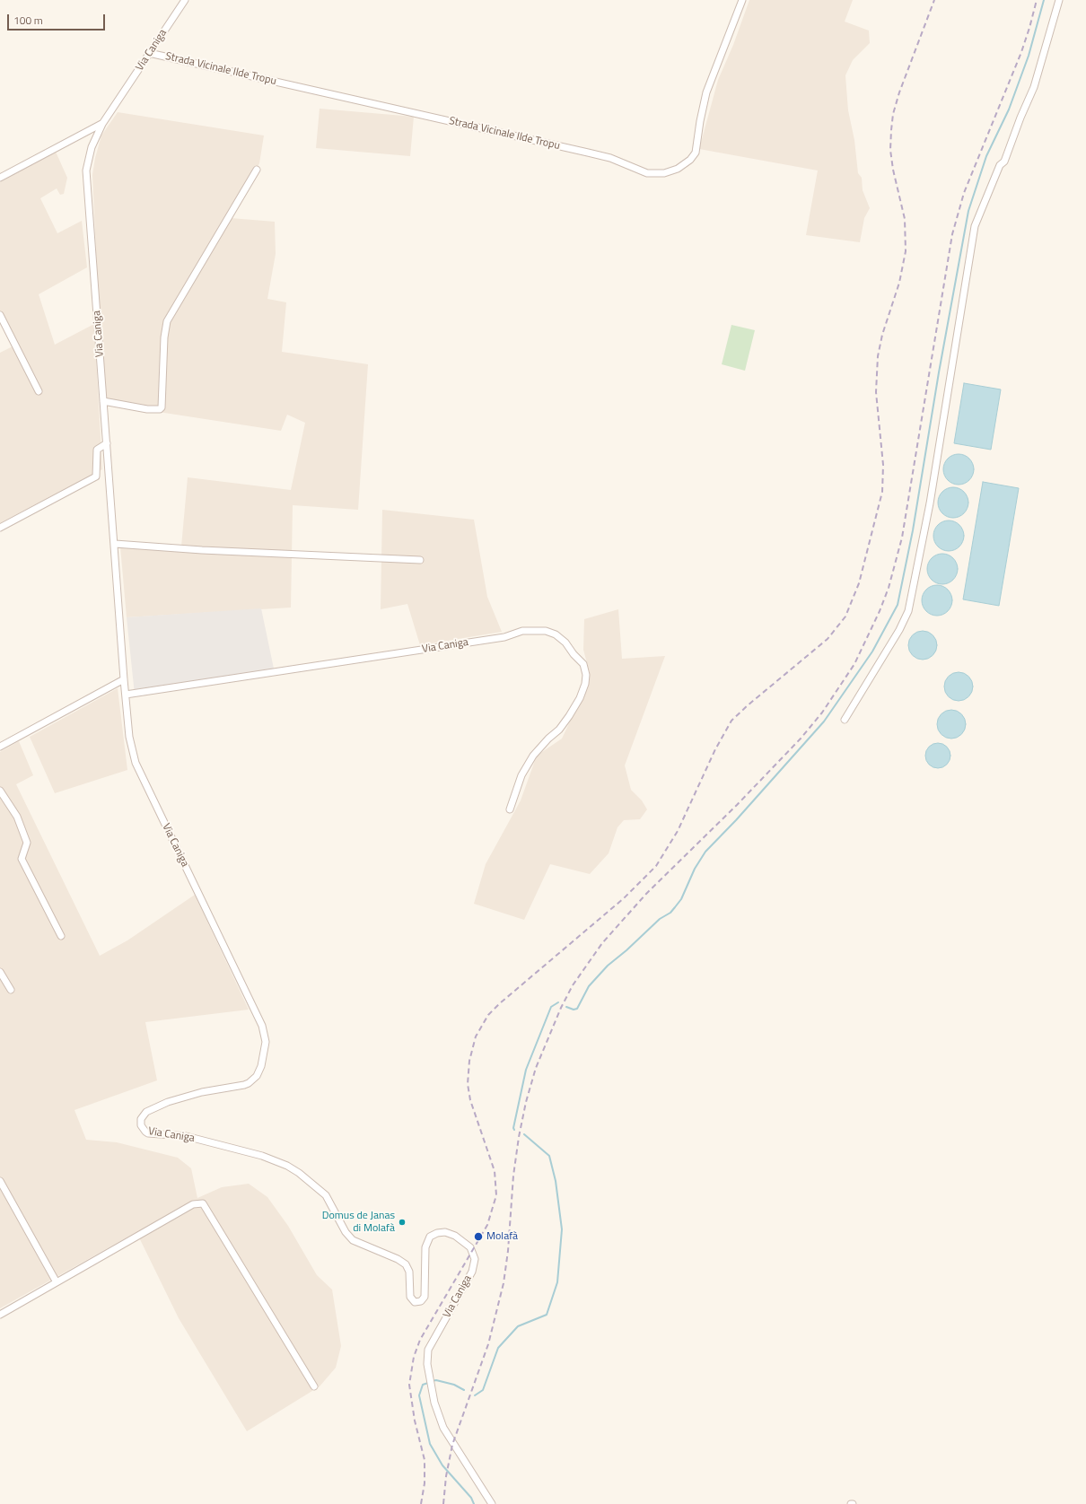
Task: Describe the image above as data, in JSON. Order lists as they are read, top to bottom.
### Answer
{
  "streets": {
    "street": ["Via Caniga", "Strada Vicinale Ilde Tropu"]
  },
  "crossings": [
    ["Via Caniga", "Strada Vicinale Ilde Tropu"]
  ],
  "places": ["Domus de Janas di Molafà", "Molafà"],
  "scale_bar": "100 m"
}
